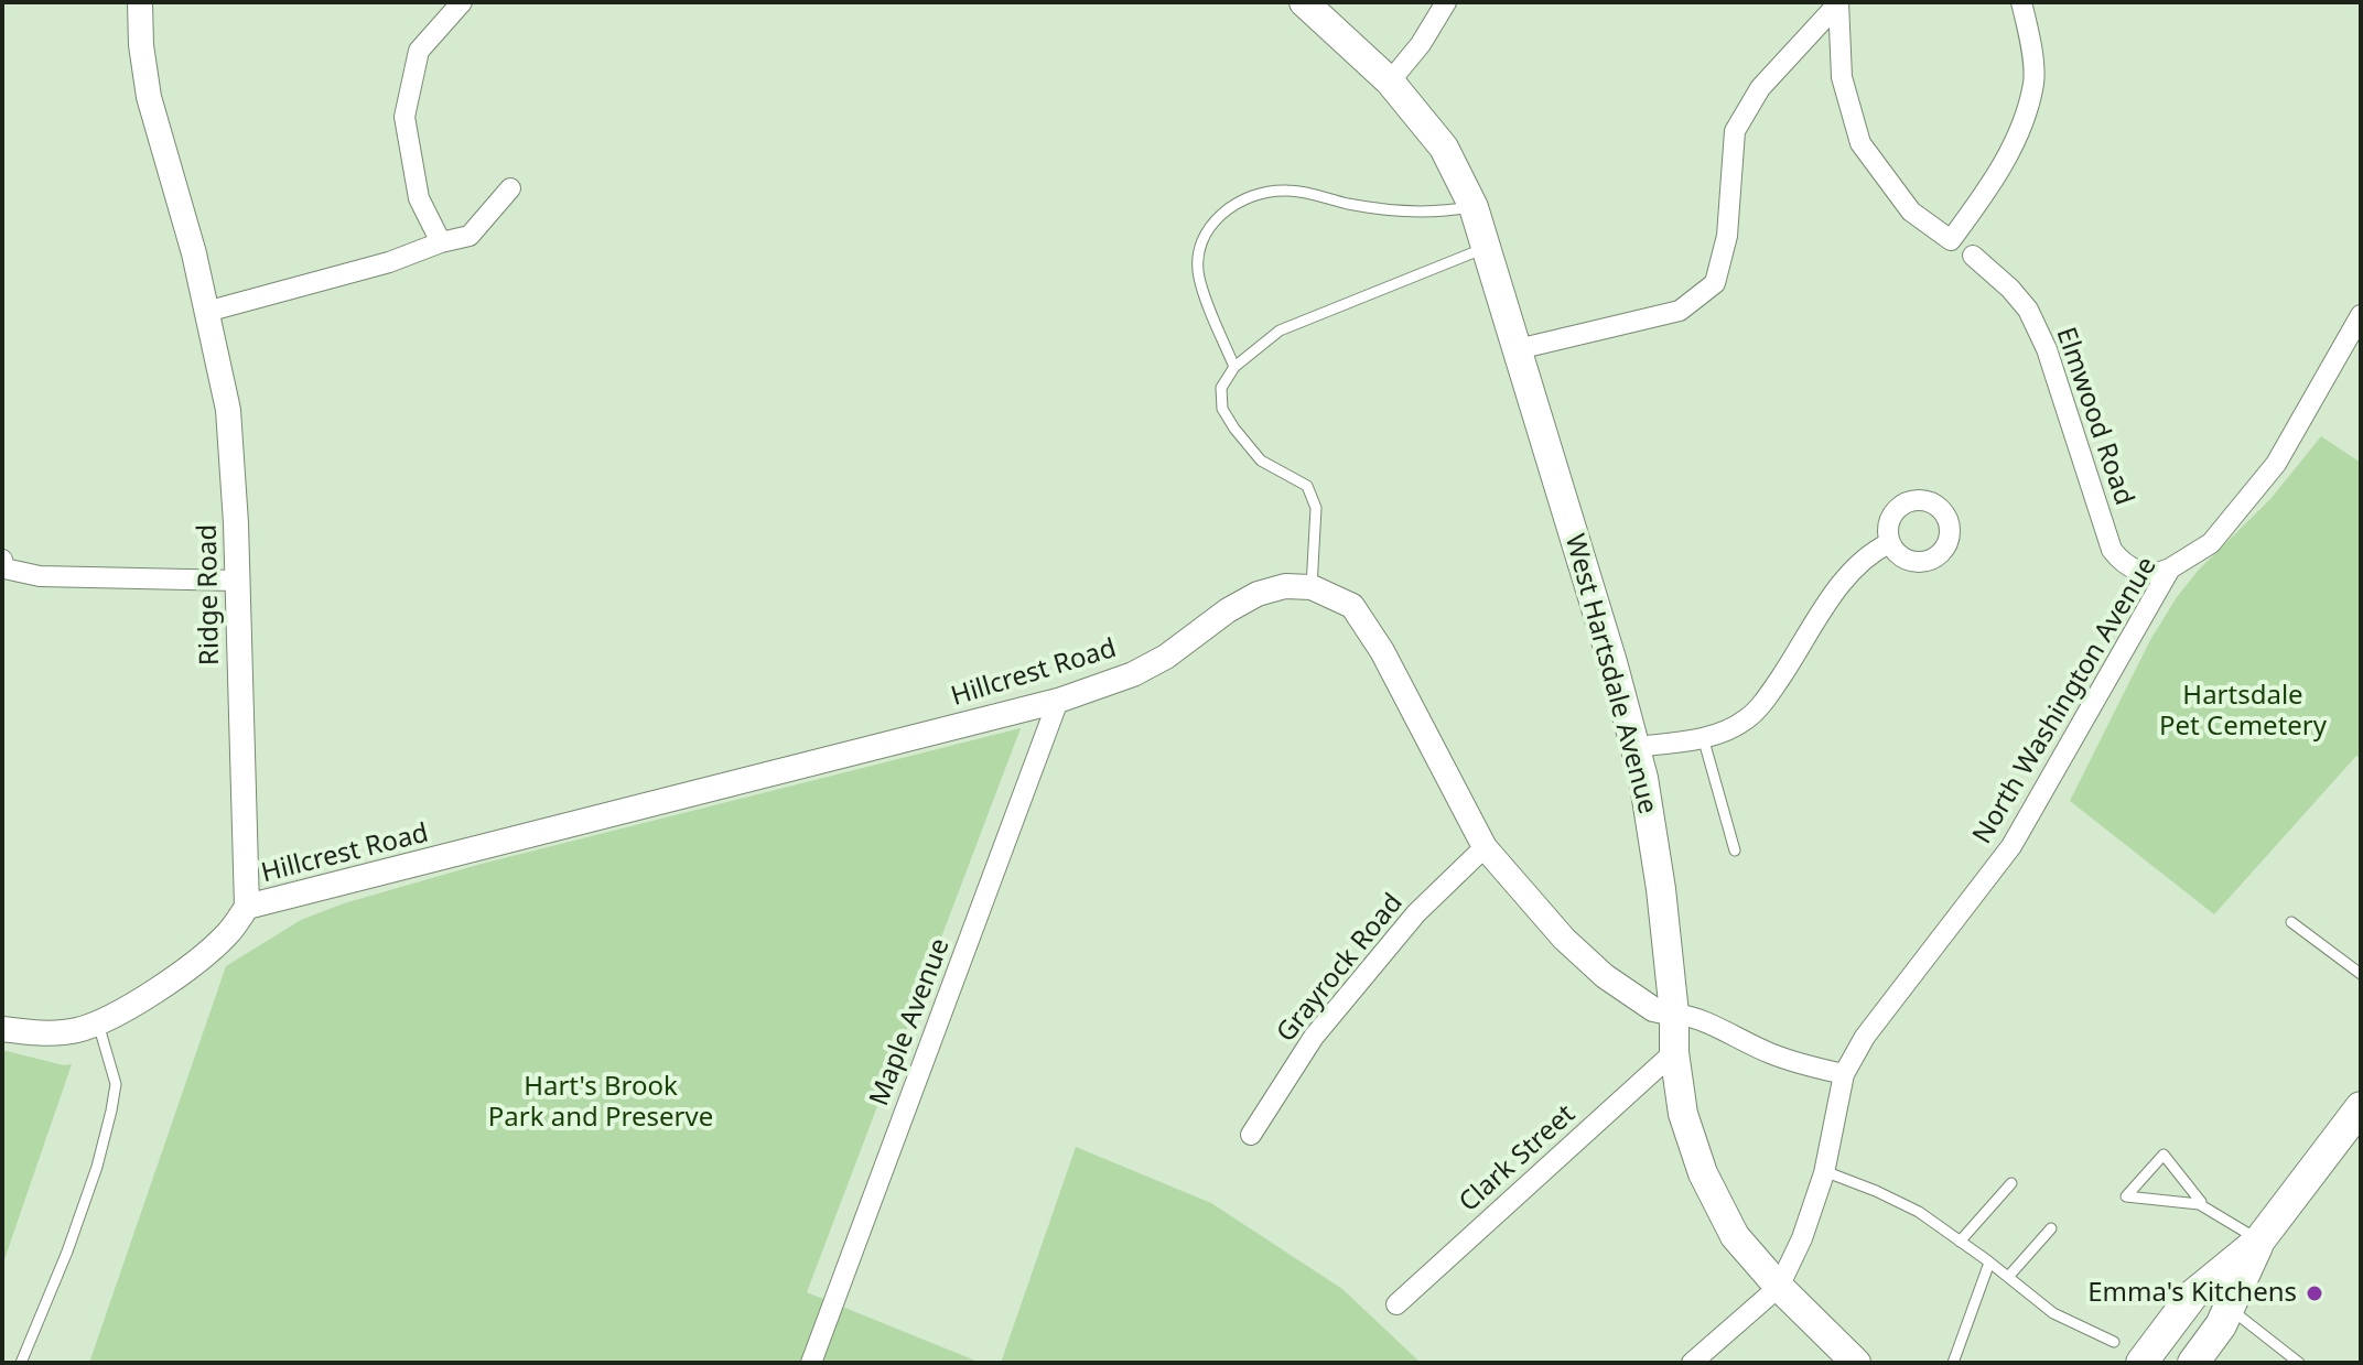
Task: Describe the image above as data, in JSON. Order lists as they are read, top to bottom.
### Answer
{
  "streets": {
    "main road": ["West Hartsdale Avenue"],
    "street": [
      "Elmwood Road",
      "Ridge Road",
      "Hillcrest Road",
      "North Washington Avenue",
      "Grayrock Road",
      "Maple Avenue",
      "Clark Street"
    ]
  },
  "crossings": [
    ["Elmwood Road", "North Washington Avenue"],
    ["Ridge Road", "Hillcrest Road"],
    ["Hillcrest Road", "West Hartsdale Avenue"],
    ["Hillcrest Road", "Grayrock Road"],
    ["Hillcrest Road", "Maple Avenue"],
    ["West Hartsdale Avenue", "North Washington Avenue"],
    ["West Hartsdale Avenue", "Clark Street"]
  ],
  "parks": ["Hartsdale Pet Cemetery", "Hart's Brook Park and Preserve"],
  "places": ["Emma's Kitchens"]
}
